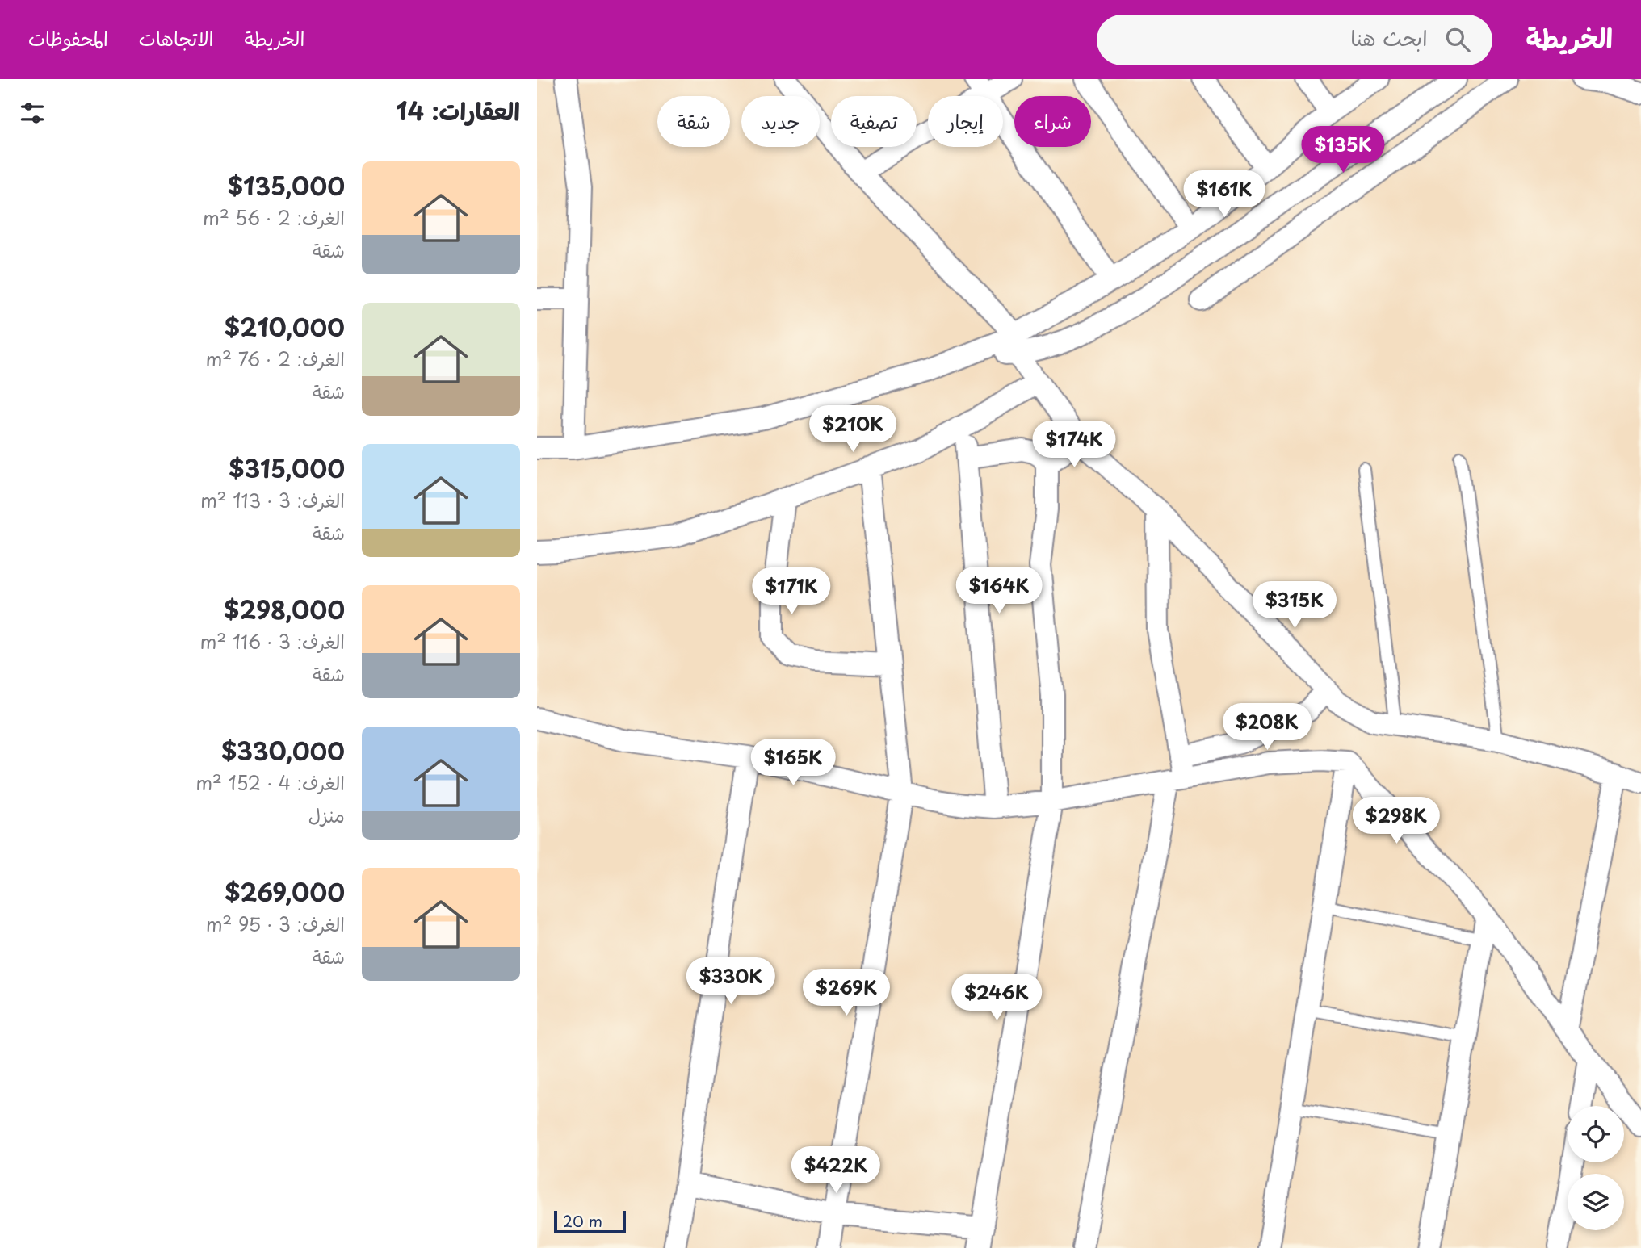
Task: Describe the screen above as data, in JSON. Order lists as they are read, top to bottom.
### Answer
{
  "scale_bar": "20 m",
  "page": {
    "header": "الخريطة",
    "search": "ابحث هنا",
    "nav": ["الخريطة", "الاتجاهات", "المحفوظات"],
    "heading": "العقارات: 14",
    "chip": [
      "شراء",
      "إيجار",
      "تصفية",
      "جديد",
      "شقة"
    ],
    "price": [
      "$135K",
      "$161K",
      "$210K",
      "$174K",
      "$164K",
      "$171K",
      "$315K",
      "$208K",
      "$165K",
      "$298K",
      "$330K",
      "$269K",
      "$246K",
      "$422K"
    ],
    "list": [
      {
        "name": "$135,000",
        "note": "الغرف: 2 · 56 m² · شقة"
      },
      {
        "name": "$210,000",
        "note": "الغرف: 2 · 76 m² · شقة"
      },
      {
        "name": "$315,000",
        "note": "الغرف: 3 · 113 m² · شقة"
      },
      {
        "name": "$298,000",
        "note": "الغرف: 3 · 116 m² · شقة"
      },
      {
        "name": "$330,000",
        "note": "الغرف: 4 · 152 m² · منزل"
      },
      {
        "name": "$269,000",
        "note": "الغرف: 3 · 95 m² · شقة"
      }
    ],
    "scale": "20 m"
  }
}
